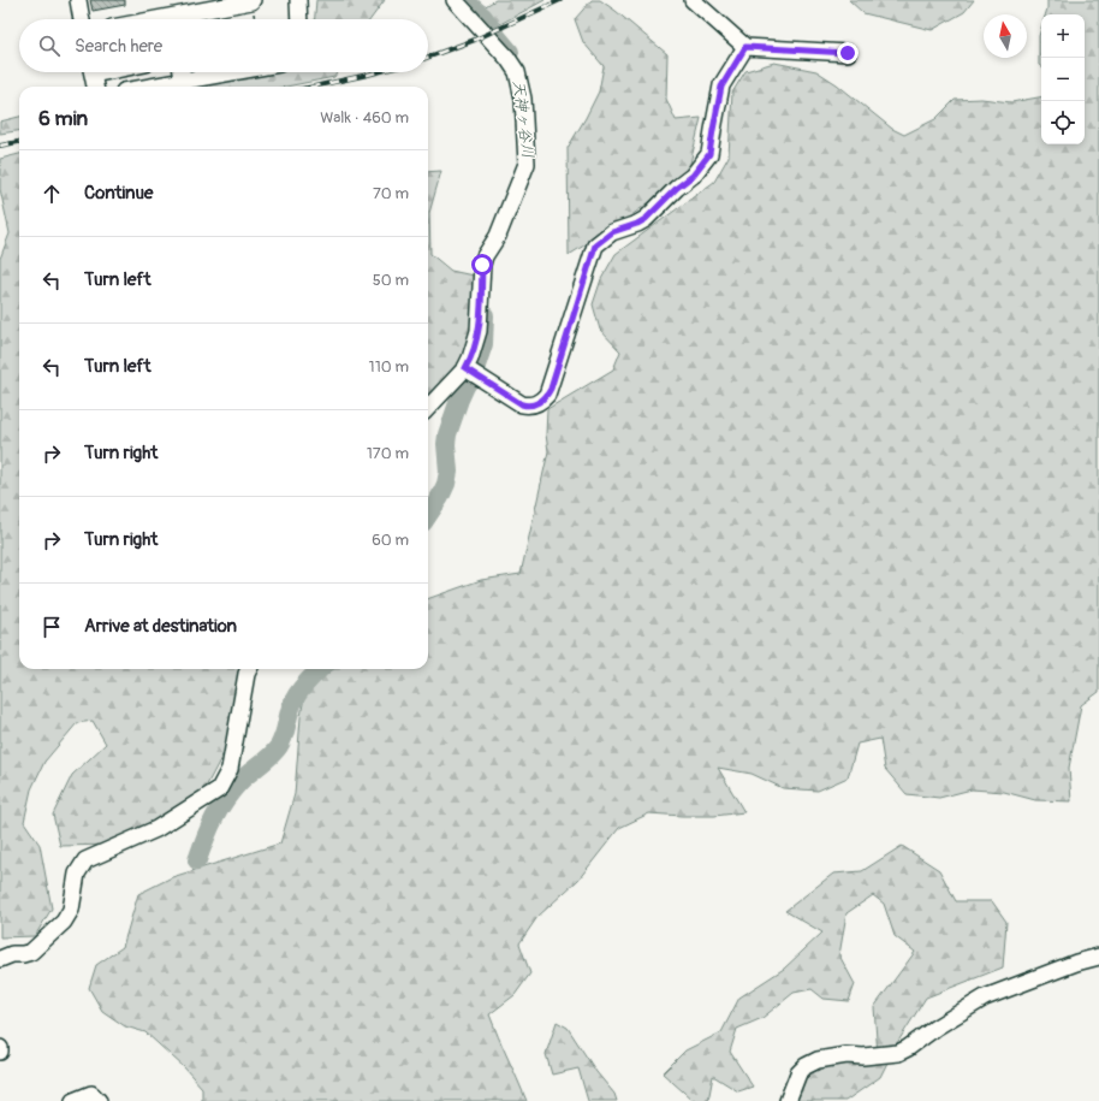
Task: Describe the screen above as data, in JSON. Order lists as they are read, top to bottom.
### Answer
{
  "water": ["天神ヶ谷川"],
  "north": "top",
  "page": {
    "map_buttons": ["+", "−"],
    "search": "Search here",
    "heading": ["6 min", "Walk · 460 m"],
    "list": [
      ["Continue", "70 m"],
      ["Turn left", "50 m"],
      ["Turn left", "110 m"],
      ["Turn right", "170 m"],
      ["Turn right", "60 m"],
      "Arrive at destination"
    ]
  }
}
